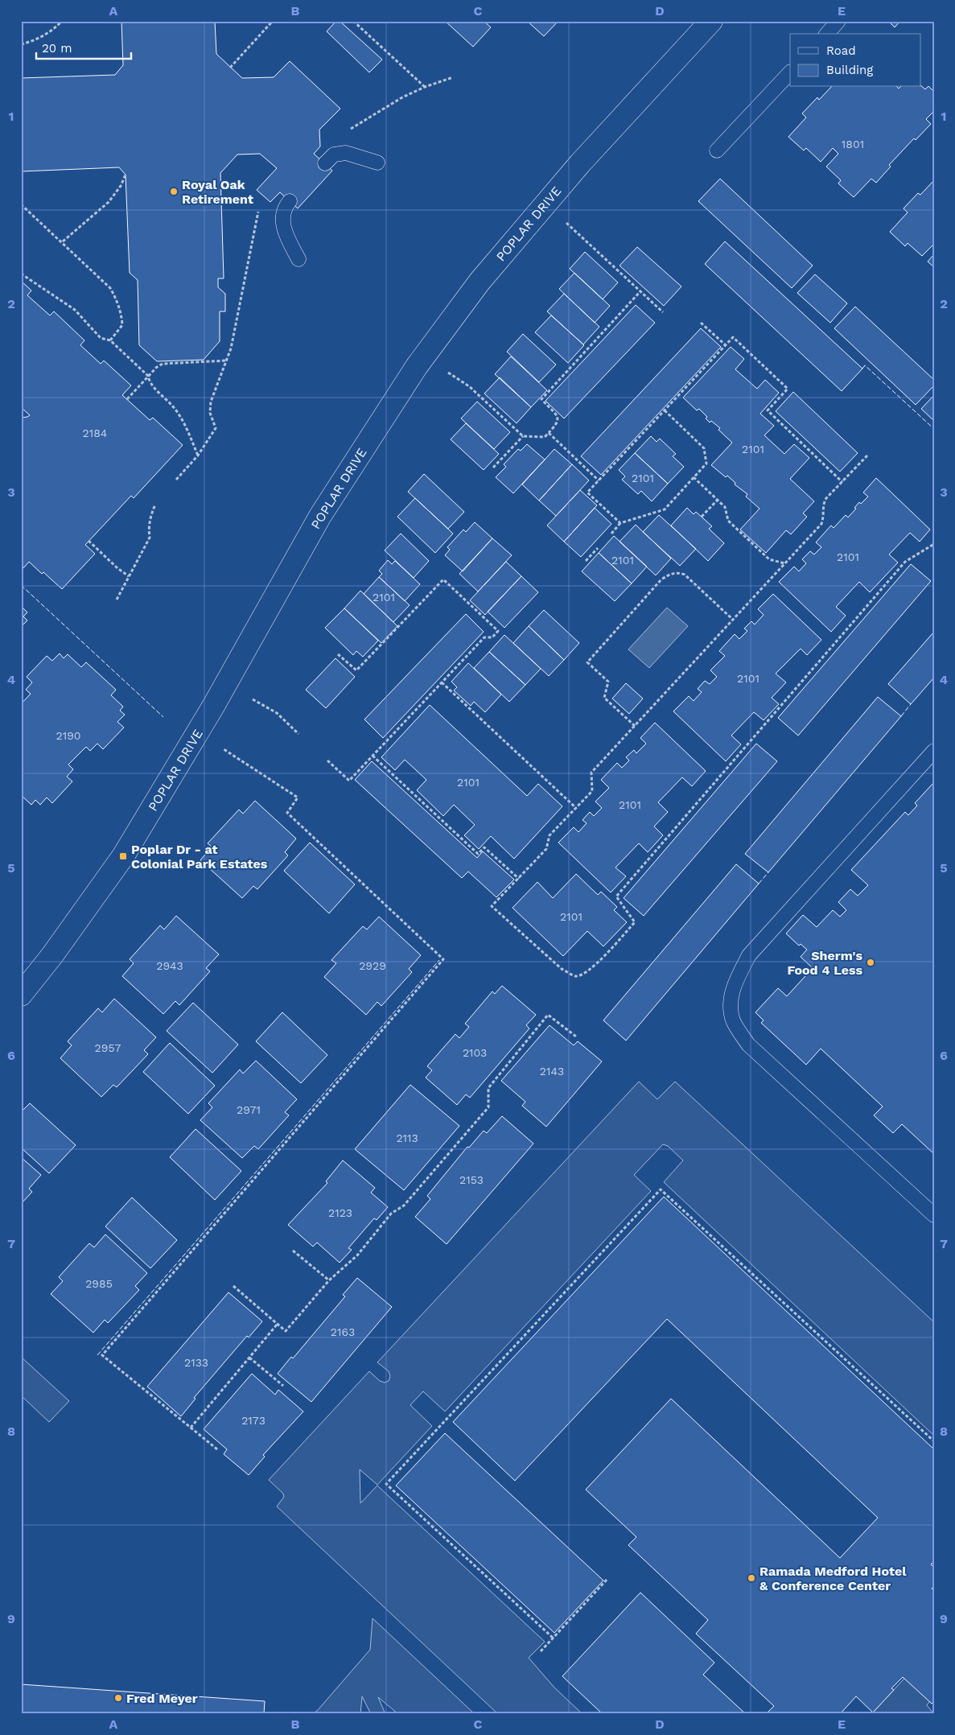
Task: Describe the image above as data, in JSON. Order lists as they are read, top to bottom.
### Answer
{
  "streets": {
    "main road": ["POPLAR DRIVE"]
  },
  "places": {
    "other": [
      "Royal Oak Retirement",
      "Sherm's Food 4 Less",
      "Ramada Medford Hotel & Conference Center",
      "Fred Meyer"
    ],
    "transit": ["Poplar Dr - at Colonial Park Estates"]
  },
  "house_numbers": [
    "1801",
    "2184",
    "2101",
    "2101",
    "2101",
    "2101",
    "2101",
    "2101",
    "2190",
    "2101",
    "2101",
    "2101",
    "2943",
    "2929",
    "2957",
    "2103",
    "2143",
    "2971",
    "2113",
    "2153",
    "2123",
    "2985",
    "2163",
    "2133",
    "2173"
  ],
  "legend": ["Road", "Building"],
  "scale_bar": "20 m",
  "grid": {
    "columns": [
      "A",
      "B",
      "C",
      "D",
      "E"
    ],
    "rows": [
      "1",
      "2",
      "3",
      "4",
      "5",
      "6",
      "7",
      "8",
      "9"
    ]
  }
}
